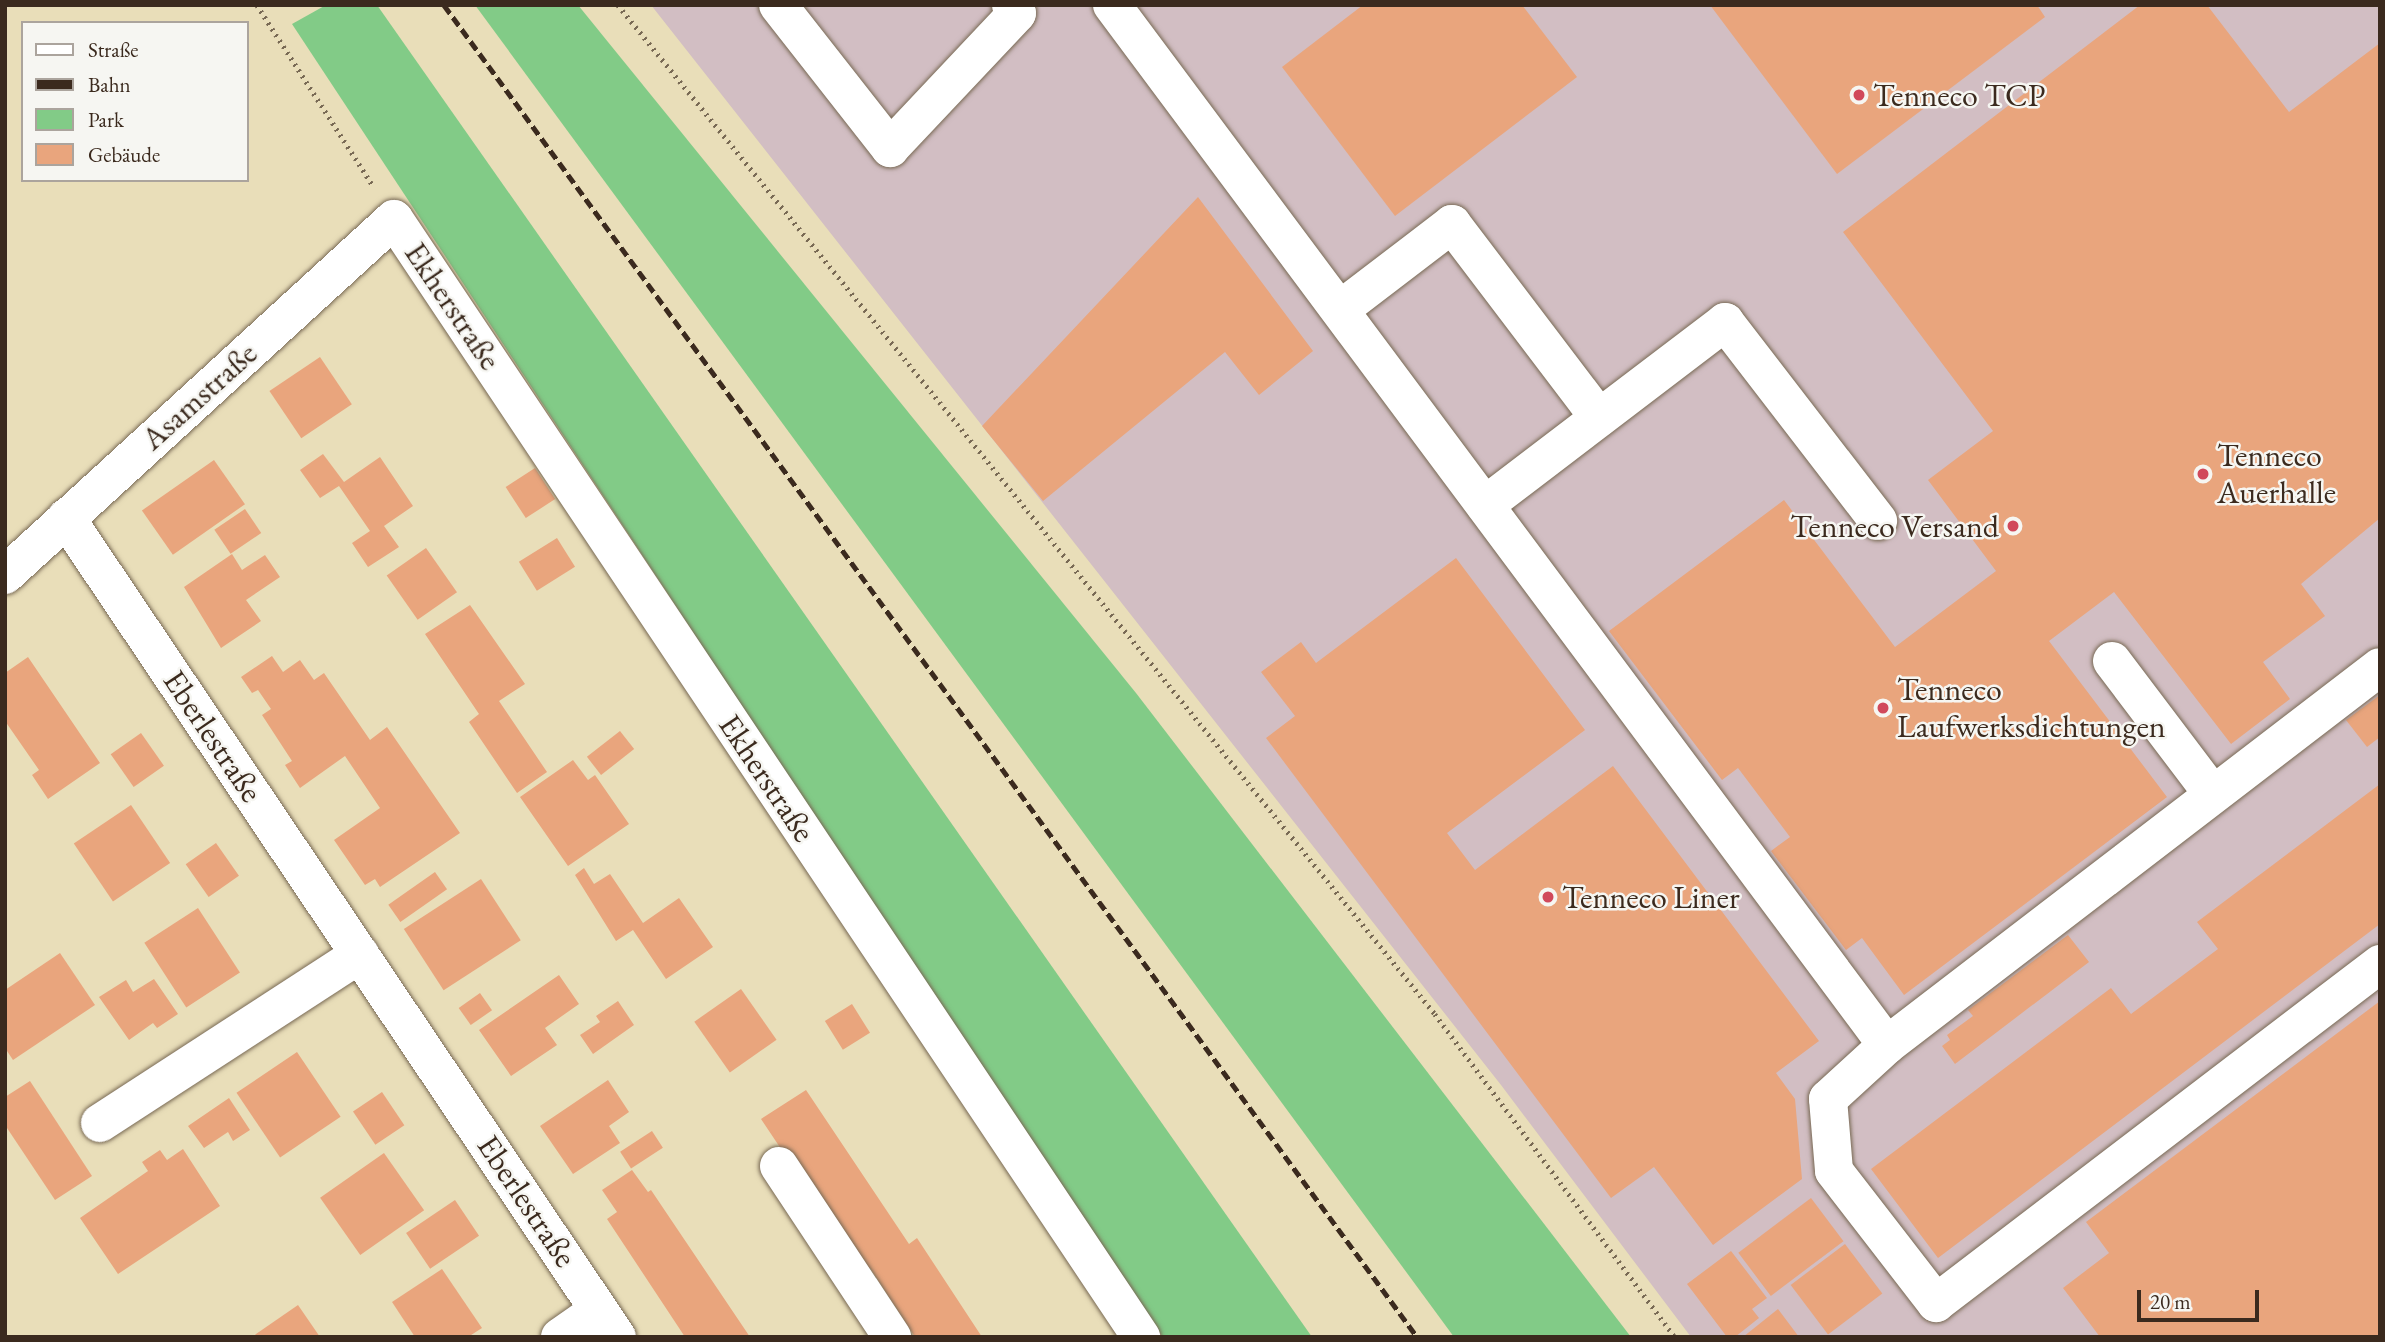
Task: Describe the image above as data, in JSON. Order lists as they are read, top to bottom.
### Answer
{
  "streets": {
    "street": ["Ekherstraße", "Asamstraße", "Eberlestraße"]
  },
  "crossings": [
    ["Ekherstraße", "Asamstraße"],
    ["Asamstraße", "Eberlestraße"]
  ],
  "places": [
    "Tenneco TCP",
    "Tenneco Auerhalle",
    "Tenneco Versand",
    "Tenneco Laufwerksdichtungen",
    "Tenneco Liner"
  ],
  "legend": [
    "Straße",
    "Bahn",
    "Park",
    "Gebäude"
  ],
  "scale_bar": "20 m"
}
